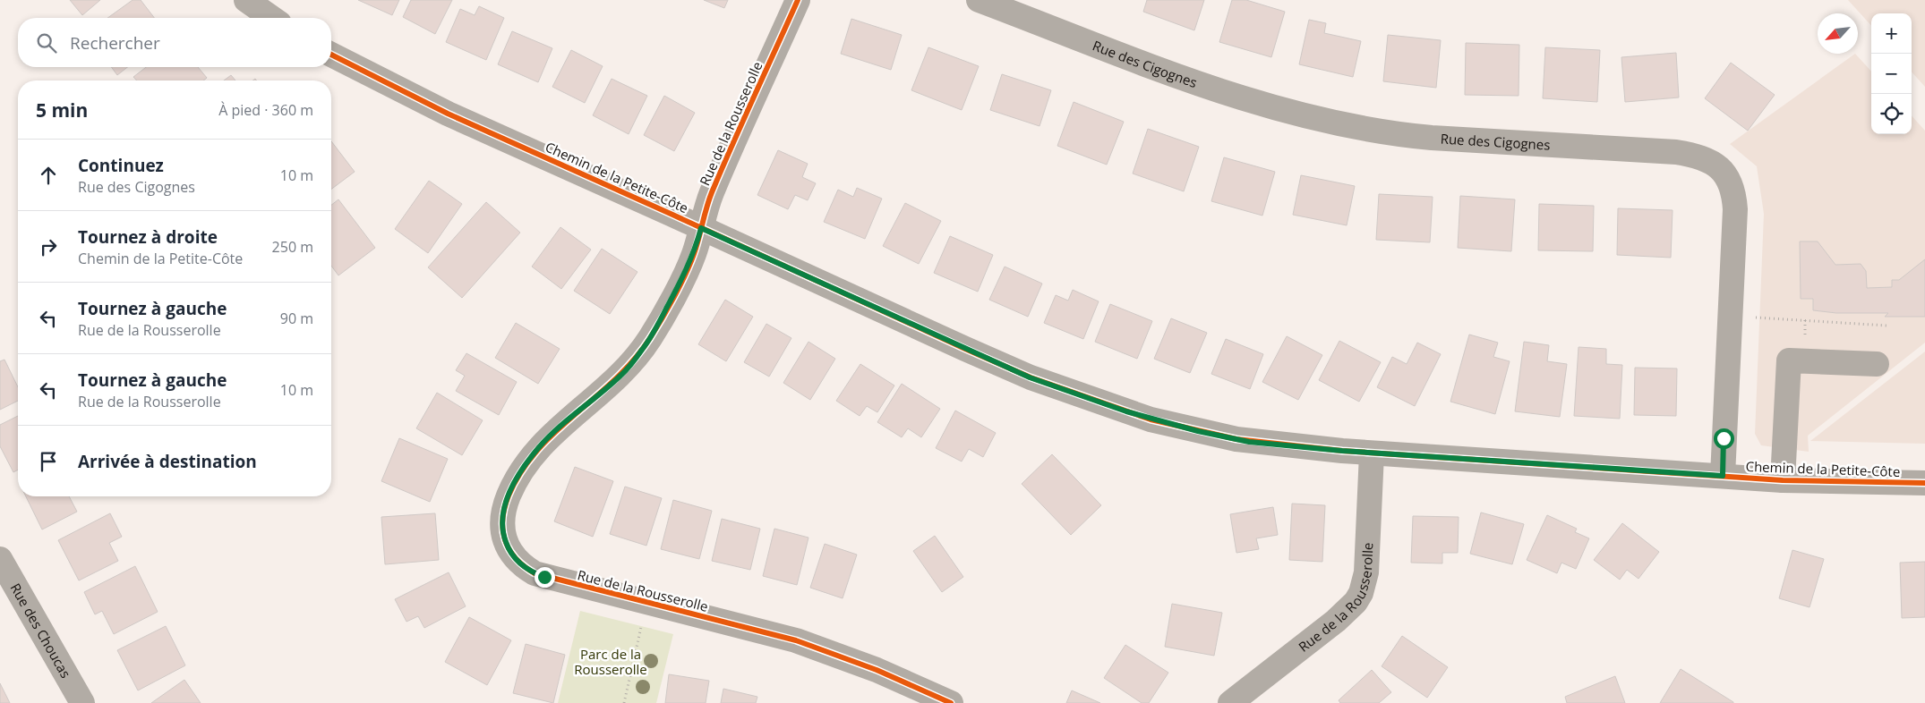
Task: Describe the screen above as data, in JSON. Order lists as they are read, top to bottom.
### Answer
{
  "streets": {
    "street": [
      "Rue des Cigognes",
      "Rue de la Rousserolle",
      "Chemin de la Petite-Côte",
      "Rue des Choucas"
    ]
  },
  "crossings": [
    ["Rue des Cigognes", "Chemin de la Petite-Côte"],
    ["Rue de la Rousserolle", "Chemin de la Petite-Côte"]
  ],
  "parks": ["Parc de la Rousserolle"],
  "north": "bottom left",
  "page": {
    "map_buttons": ["+", "−"],
    "search": "Rechercher",
    "heading": ["5 min", "À pied · 360 m"],
    "list": [
      ["Continuez", "Rue des Cigognes", "10 m"],
      ["Tournez à droite", "Chemin de la Petite-Côte", "250 m"],
      ["Tournez à gauche", "Rue de la Rousserolle", "90 m"],
      ["Tournez à gauche", "Rue de la Rousserolle", "10 m"],
      "Arrivée à destination"
    ]
  }
}
